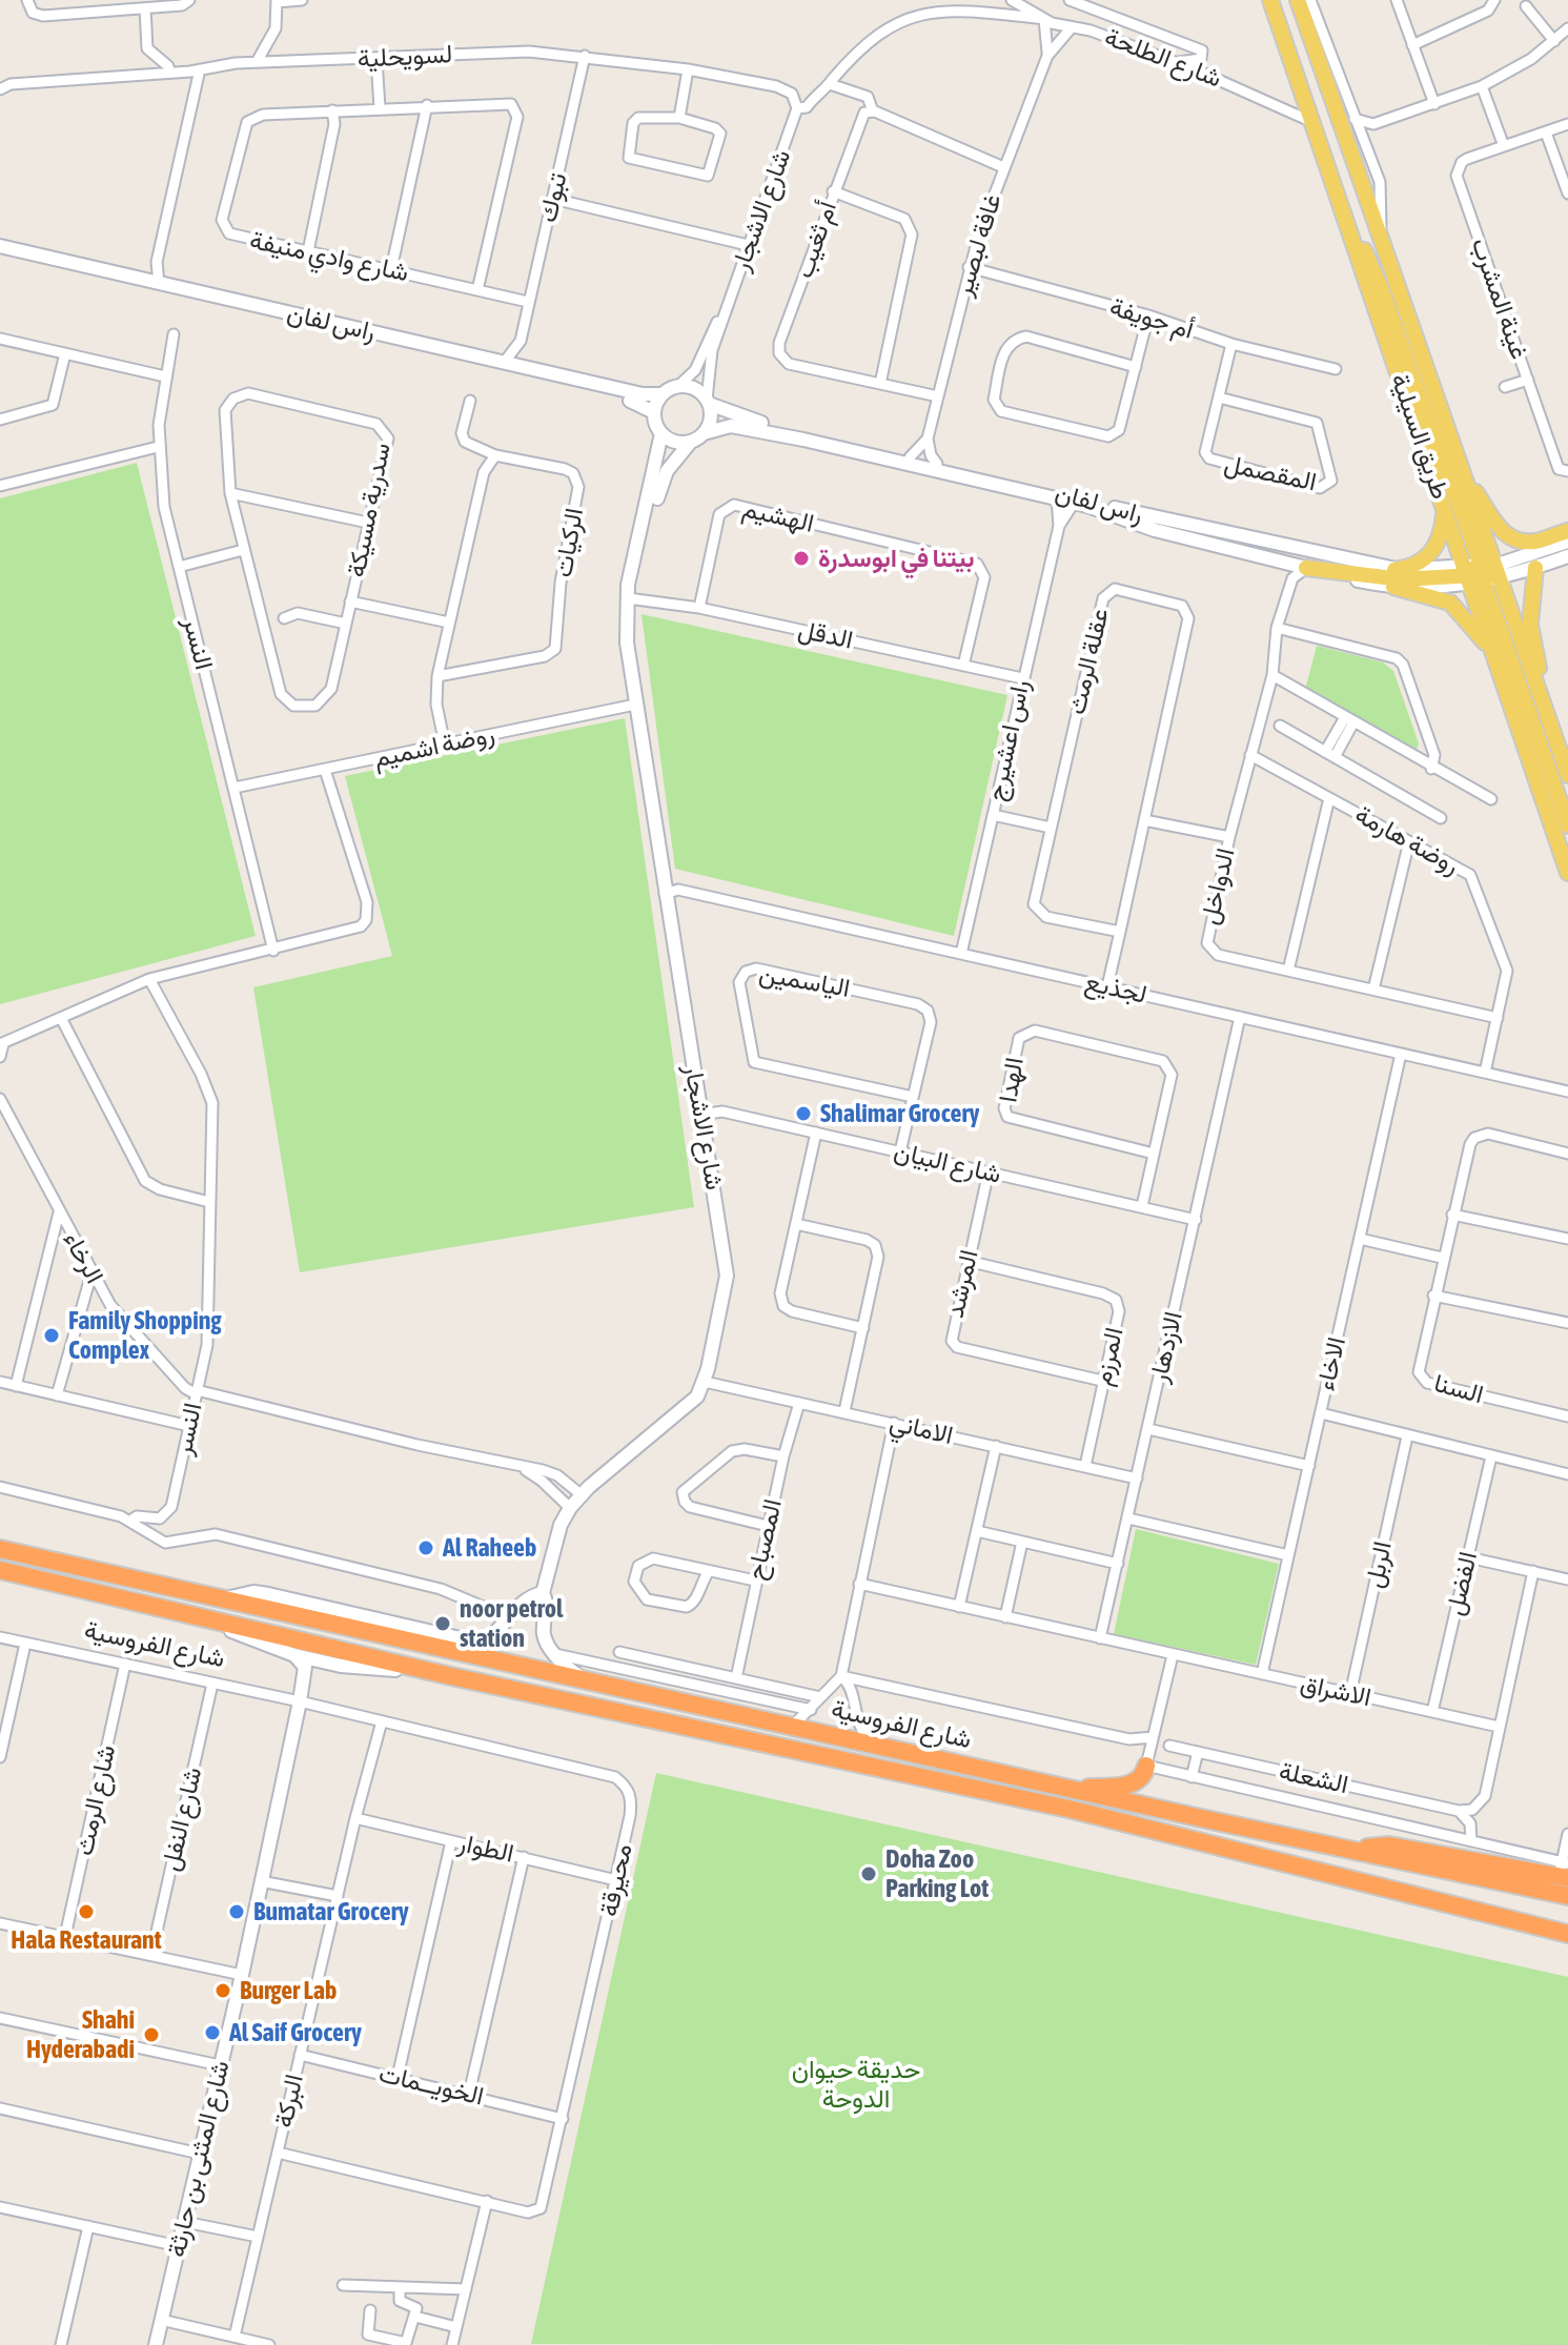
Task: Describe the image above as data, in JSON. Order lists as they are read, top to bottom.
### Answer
{
  "streets": {
    "highway": ["شارع الفروسية"],
    "main road": ["طريق السيلية"],
    "street": [
      "لسويحلية",
      "شارع الطلحة",
      "تبوك",
      "شارع الاشجار",
      "أم ثغيب",
      "غافة لبصير",
      "شارع وادي منيفة",
      "غينة المشرب",
      "أم جويفة",
      "راس لفان",
      "المقصمل",
      "سدرية مسيكة",
      "الهشيم",
      "الركيات",
      "الدقل",
      "النسر",
      "عقلة الرمث",
      "راس اعشيرج",
      "روضة اشميم",
      "روضة هارمة",
      "الدواخل",
      "الياسمين",
      "لجذيع",
      "الهدا",
      "شارع البيان",
      "الرخاء",
      "المرشد",
      "الازدهار",
      "المرزم",
      "الاخاء",
      "السنا",
      "الاماني",
      "المصباح",
      "الربل",
      "الفضل",
      "الاشراق",
      "الشعلة",
      "شارع الرمث",
      "شارع النفل",
      "الطوار",
      "محيرقة",
      "الخويــمات",
      "البركة",
      "شارع المثنى بن حارثة"
    ]
  },
  "crossings": [
    ["لسويحلية", "تبوك"],
    ["لسويحلية", "شارع الاشجار"],
    ["شارع الطلحة", "غافة لبصير"],
    ["شارع الطلحة", "طريق السيلية"],
    ["تبوك", "شارع وادي منيفة"],
    ["تبوك", "راس لفان"],
    ["شارع الاشجار", "راس لفان"],
    ["شارع الاشجار", "الدقل"],
    ["شارع الاشجار", "روضة اشميم"],
    ["شارع الاشجار", "لجذيع"],
    ["شارع الاشجار", "شارع البيان"],
    ["شارع الاشجار", "الرخاء"],
    ["شارع الاشجار", "الاماني"],
    ["أم ثغيب", "غافة لبصير"],
    ["غافة لبصير", "أم جويفة"],
    ["غافة لبصير", "راس لفان"],
    ["أم جويفة", "المقصمل"],
    ["راس لفان", "طريق السيلية"],
    ["راس لفان", "راس اعشيرج"],
    ["راس لفان", "الدواخل"],
    ["الهشيم", "الدقل"],
    ["الدقل", "راس اعشيرج"],
    ["النسر", "روضة اشميم"],
    ["النسر", "الرخاء"],
    ["عقلة الرمث", "لجذيع"],
    ["راس اعشيرج", "لجذيع"],
    ["روضة هارمة", "الدواخل"],
    ["روضة هارمة", "لجذيع"],
    ["الياسمين", "شارع البيان"],
    ["لجذيع", "الازدهار"],
    ["لجذيع", "الاخاء"],
    ["الهدا", "شارع البيان"],
    ["شارع البيان", "المرشد"],
    ["شارع البيان", "الازدهار"],
    ["المرشد", "المرزم"],
    ["الازدهار", "الاماني"],
    ["الازدهار", "الاشراق"],
    ["المرزم", "الاماني"],
    ["الاخاء", "الاشراق"],
    ["الاماني", "المصباح"],
    ["الربل", "الاشراق"],
    ["الفضل", "الاشراق"],
    ["شارع الفروسية", "شارع الرمث"],
    ["شارع الفروسية", "شارع النفل"],
    ["شارع الفروسية", "محيرقة"],
    ["شارع الفروسية", "البركة"],
    ["شارع الفروسية", "شارع المثنى بن حارثة"],
    ["الطوار", "محيرقة"],
    ["الطوار", "البركة"],
    ["محيرقة", "الخويــمات"],
    ["محيرقة", "البركة"],
    ["الخويــمات", "البركة"]
  ],
  "parks": ["حديقة حيوان الدوحة"],
  "places": [
    "بيتنا في ابوسدرة",
    "Shalimar Grocery",
    "Family Shopping Complex",
    "Al Raheeb",
    "noor petrol station",
    "Doha Zoo Parking Lot",
    "Hala Restaurant",
    "Bumatar Grocery",
    "Burger Lab",
    "Al Saif Grocery",
    "Shahi Hyderabadi"
  ]
}
